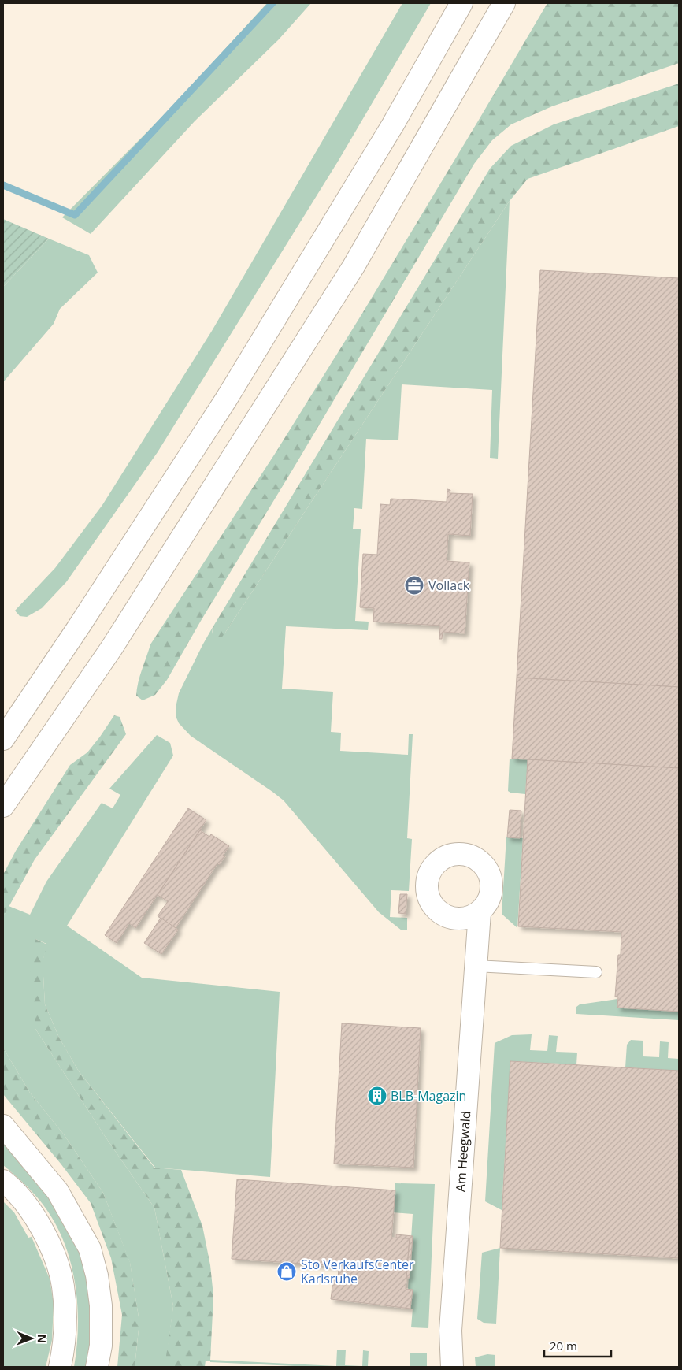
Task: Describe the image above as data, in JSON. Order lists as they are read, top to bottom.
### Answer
{
  "streets": {
    "main road": ["Am Heegwald"]
  },
  "places": {
    "office": ["Vollack"],
    "building": ["BLB-Magazin"],
    "shop": ["Sto VerkaufsCenter Karlsruhe"]
  },
  "scale_bar": "20 m",
  "north": "right"
}
